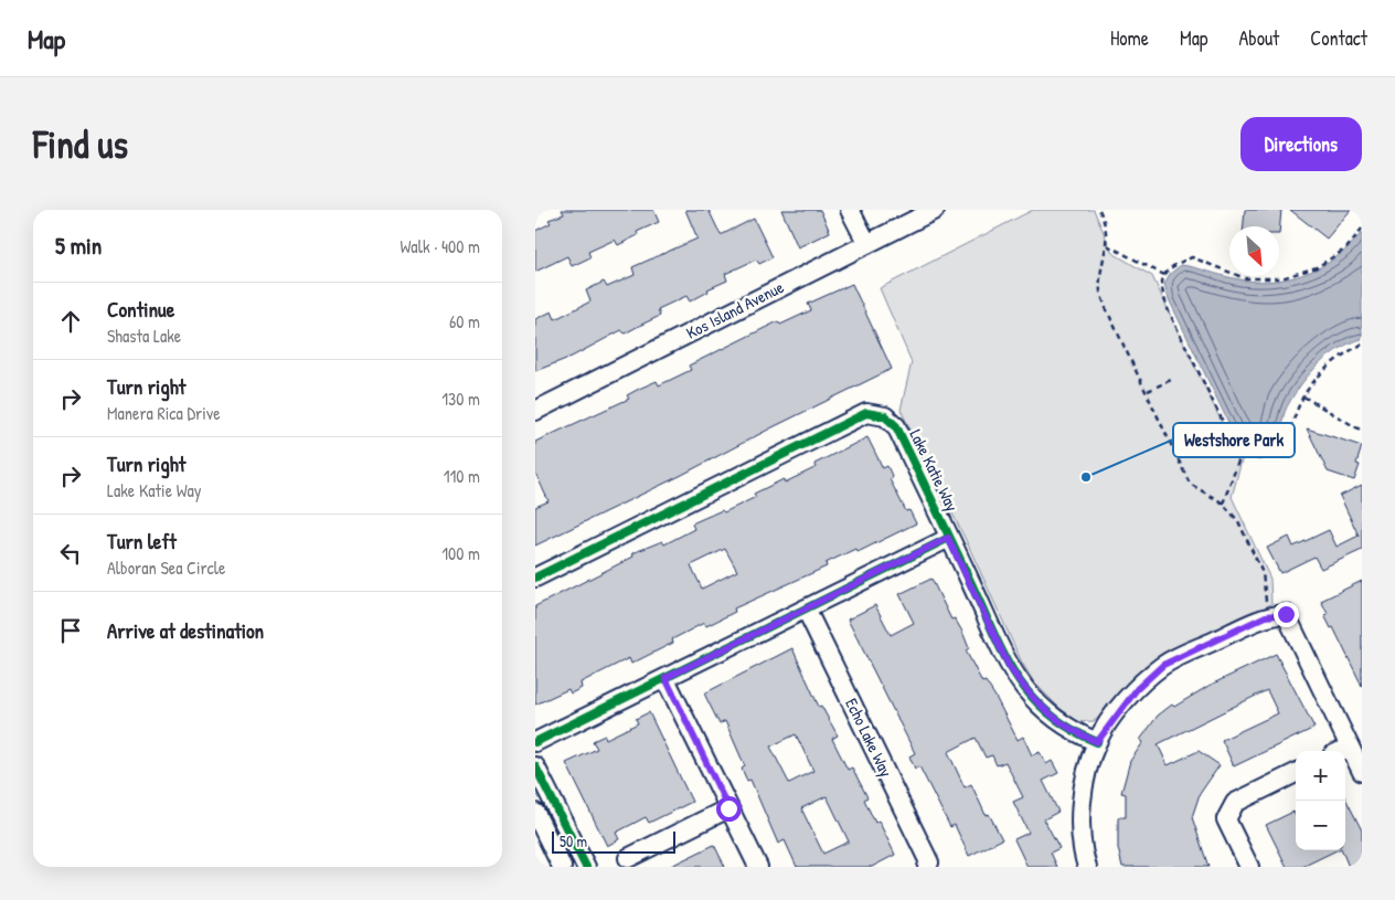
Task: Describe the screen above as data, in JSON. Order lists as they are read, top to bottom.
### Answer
{
  "streets": {
    "street": ["Kos Island Avenue", "Lake Katie Way", "Echo Lake Way"]
  },
  "places": ["Westshore Park"],
  "scale_bar": "50 m",
  "north": "bottom right",
  "page": {
    "header": "Map",
    "nav": [
      "Home",
      "Map",
      "About",
      "Contact"
    ],
    "buttons": "Directions",
    "title": "Find us",
    "heading": ["5 min", "Walk · 400 m"],
    "list": [
      ["Continue", "Shasta Lake", "60 m"],
      ["Turn right", "Manera Rica Drive", "130 m"],
      ["Turn right", "Lake Katie Way", "110 m"],
      ["Turn left", "Alboran Sea Circle", "100 m"],
      "Arrive at destination"
    ],
    "map_buttons": ["+", "−"],
    "scale": "50 m"
  }
}
